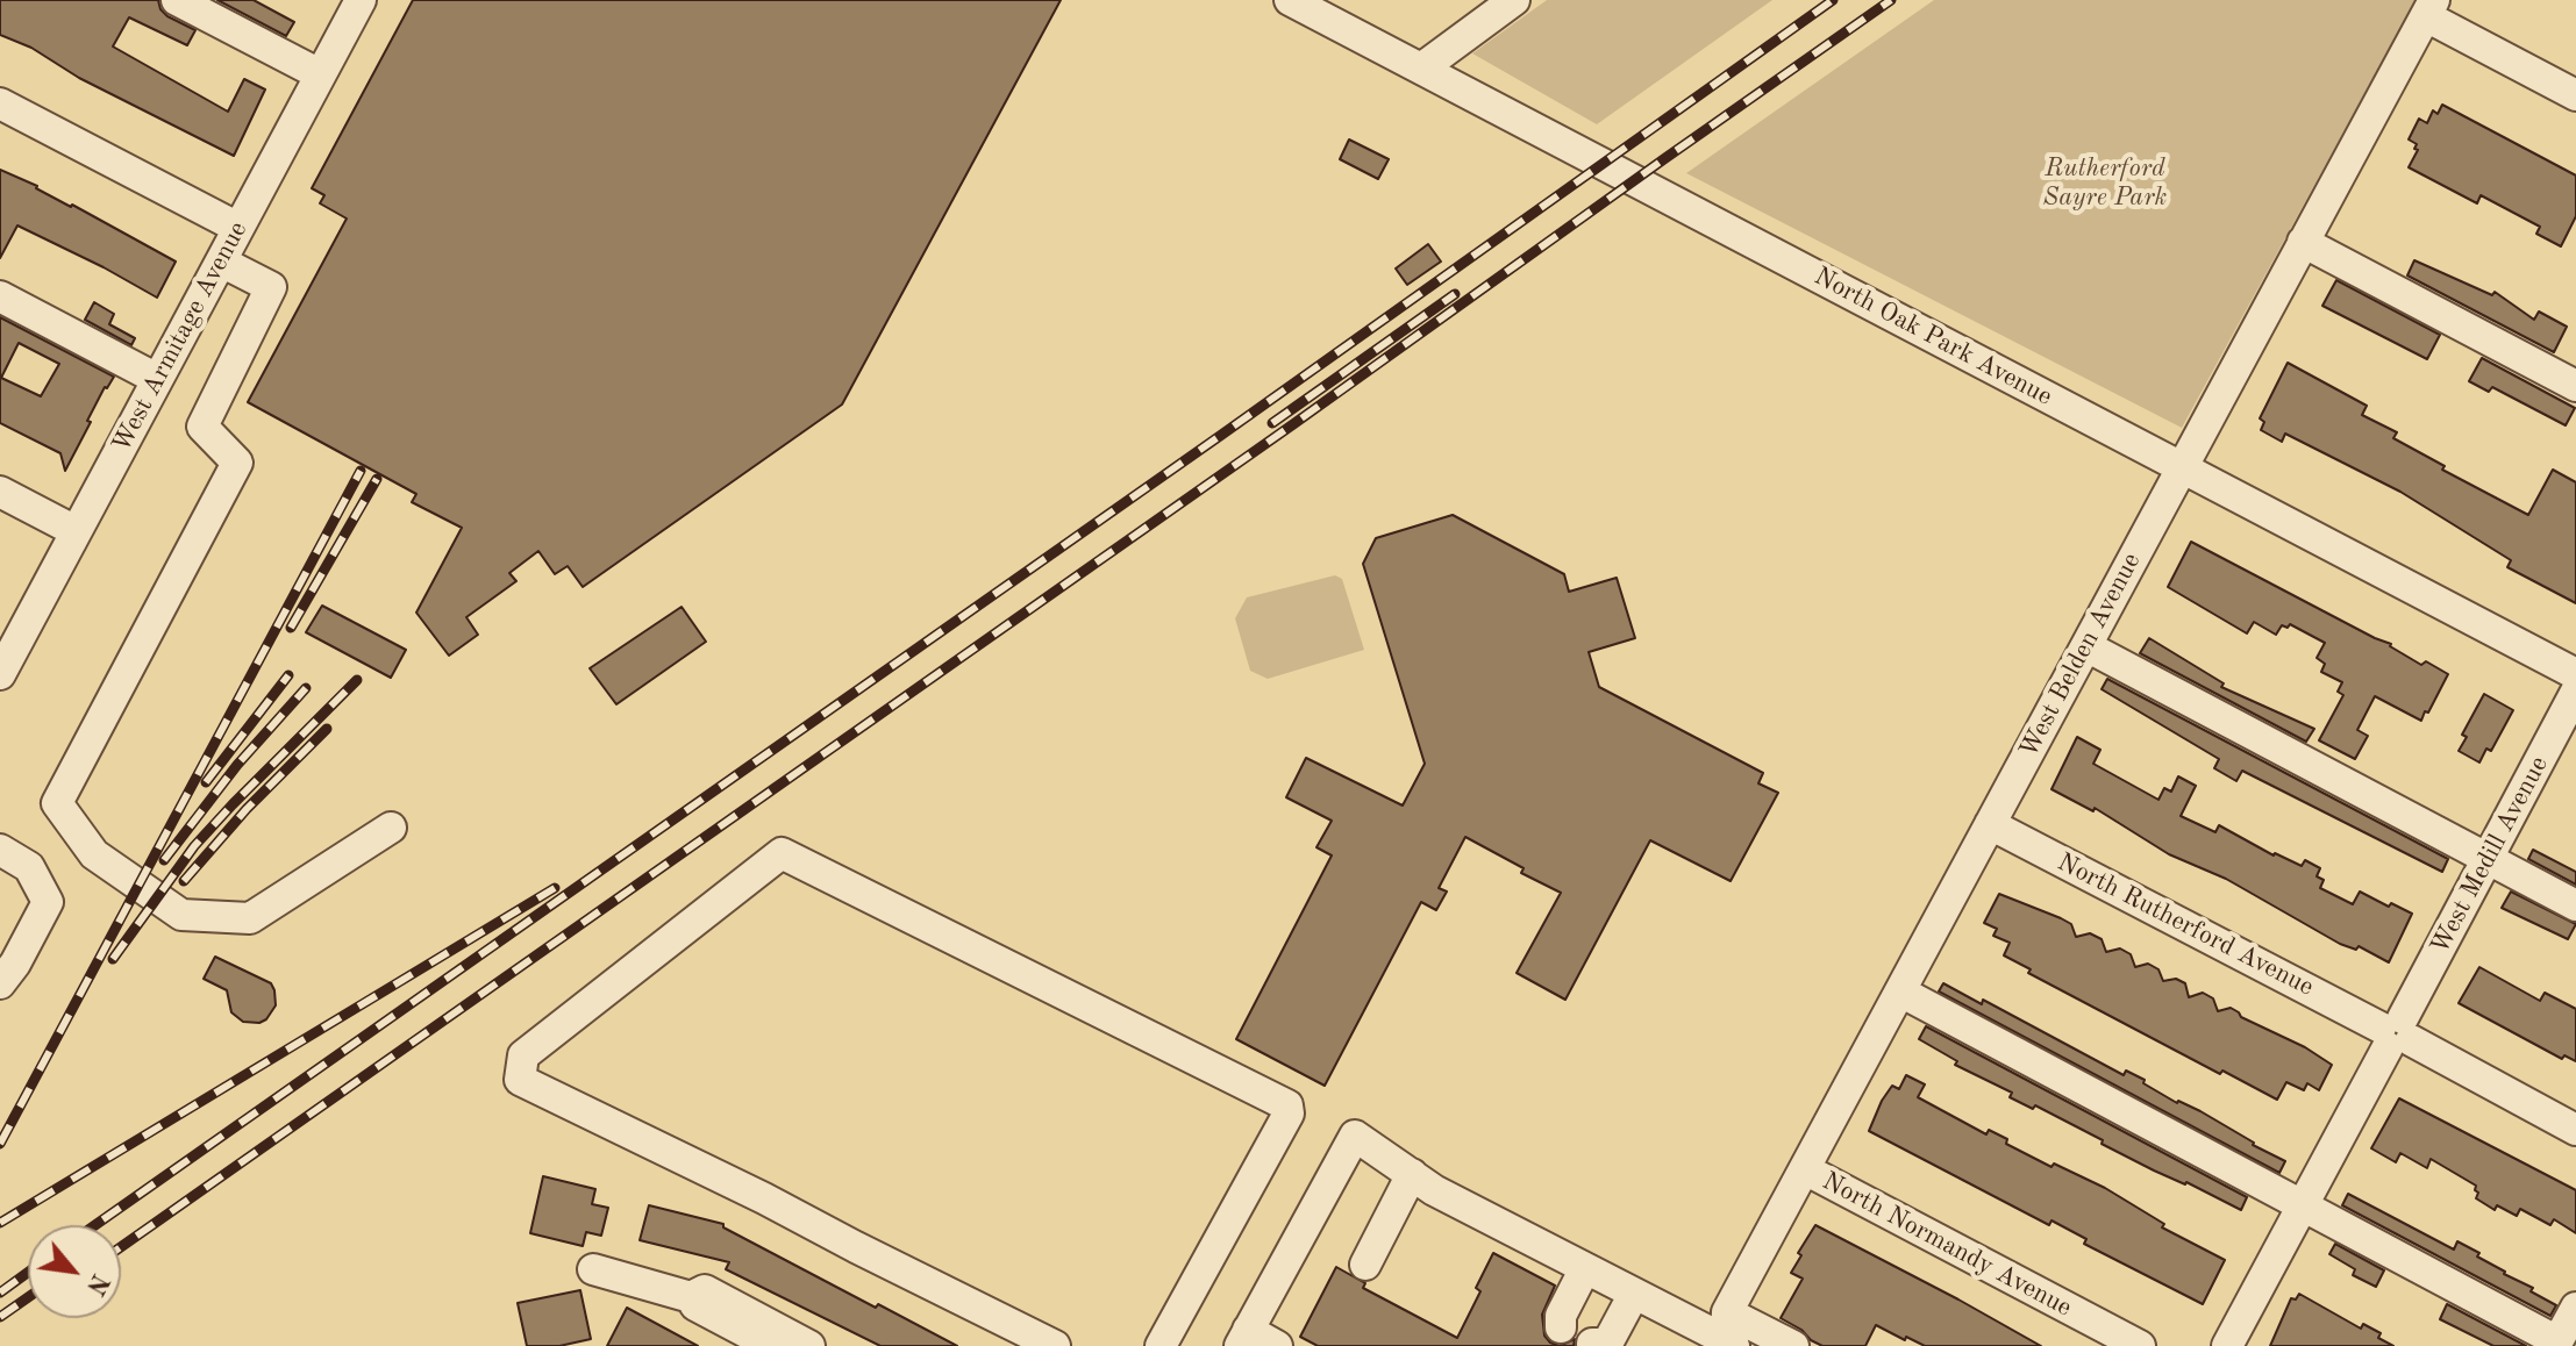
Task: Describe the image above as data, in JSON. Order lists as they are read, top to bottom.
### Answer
{
  "streets": {
    "street": [
      "West Armitage Avenue",
      "North Oak Park Avenue",
      "West Belden Avenue",
      "West Medill Avenue",
      "North Rutherford Avenue",
      "North Normandy Avenue"
    ]
  },
  "crossings": [
    ["North Oak Park Avenue", "West Belden Avenue"],
    ["West Belden Avenue", "North Rutherford Avenue"],
    ["West Belden Avenue", "North Normandy Avenue"],
    ["West Medill Avenue", "North Rutherford Avenue"]
  ],
  "parks": ["Rutherford Sayre Park"],
  "north": "bottom right"
}
